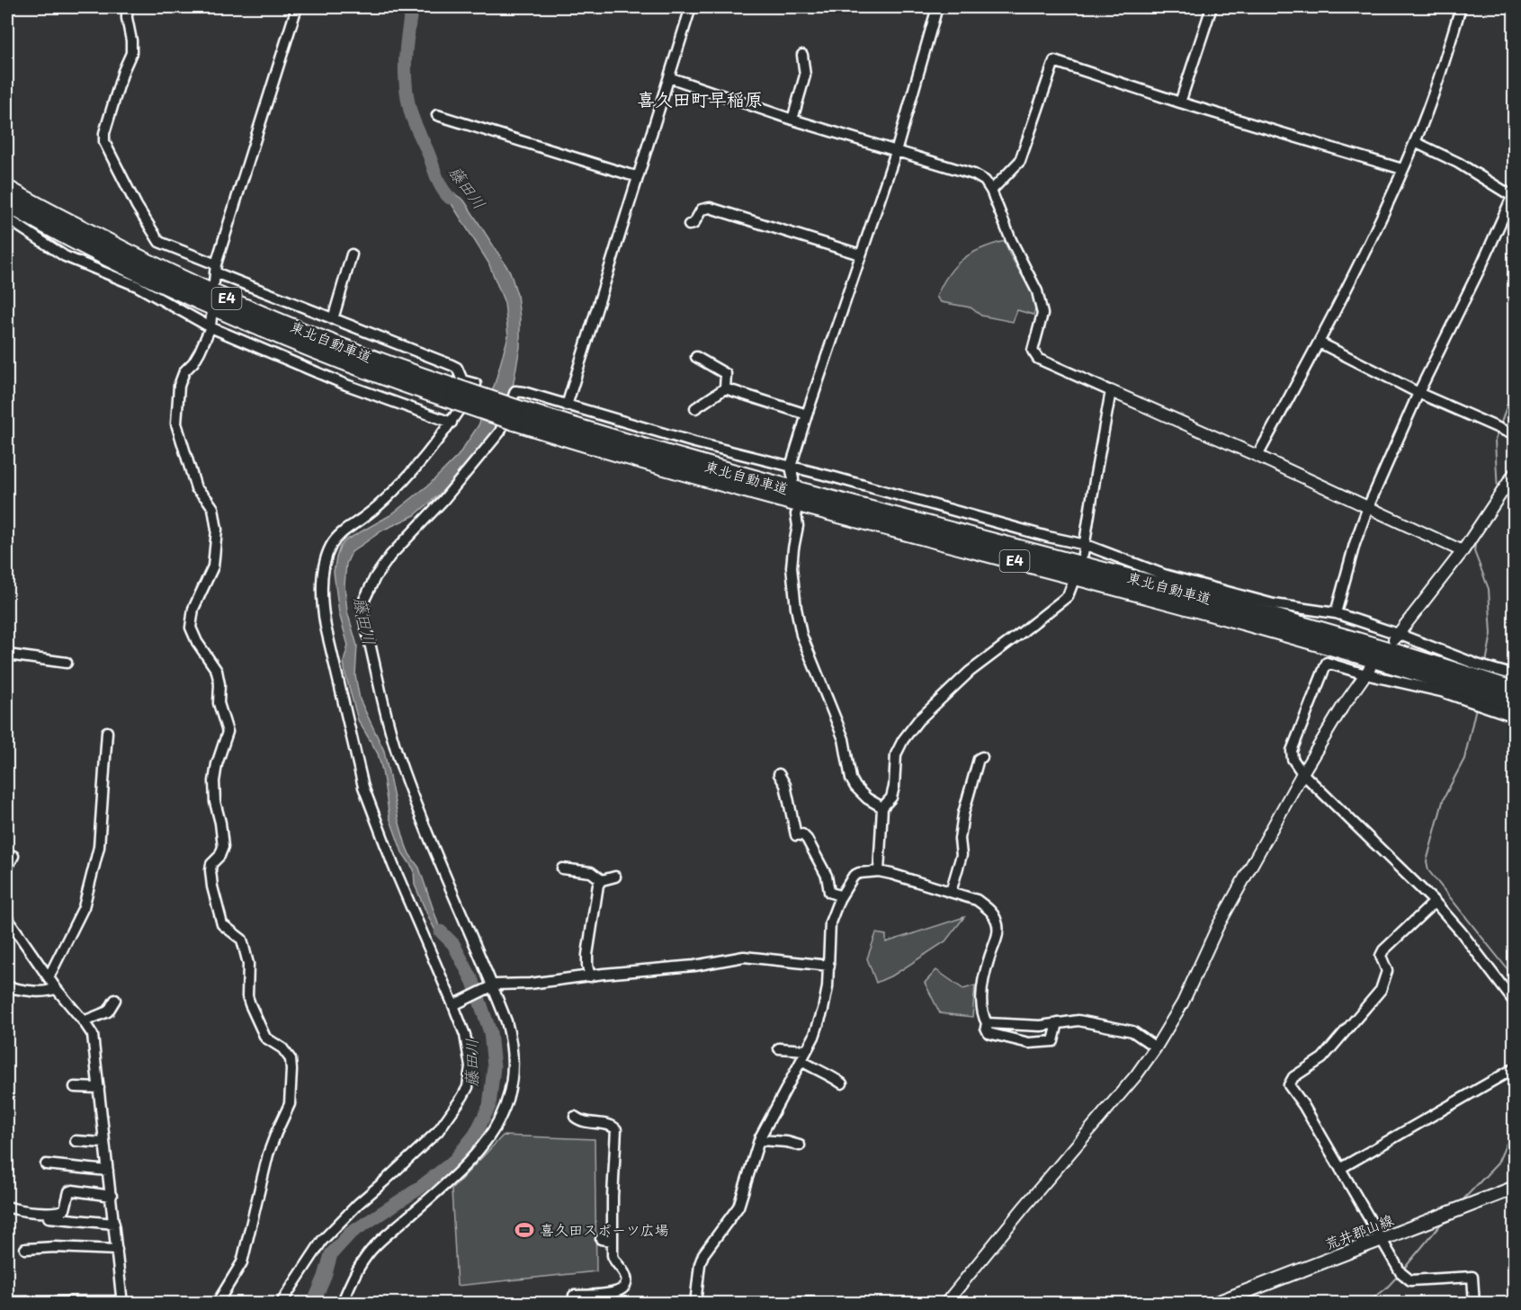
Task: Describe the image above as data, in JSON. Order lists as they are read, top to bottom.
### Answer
{
  "streets": {
    "highway": ["E4", "東北自動車道"],
    "main road": ["荒井郡山線"]
  },
  "districts": ["喜久田町早稲原"],
  "water": ["藤田川"],
  "places": {
    "sports": ["喜久田スポーツ広場"]
  }
}
